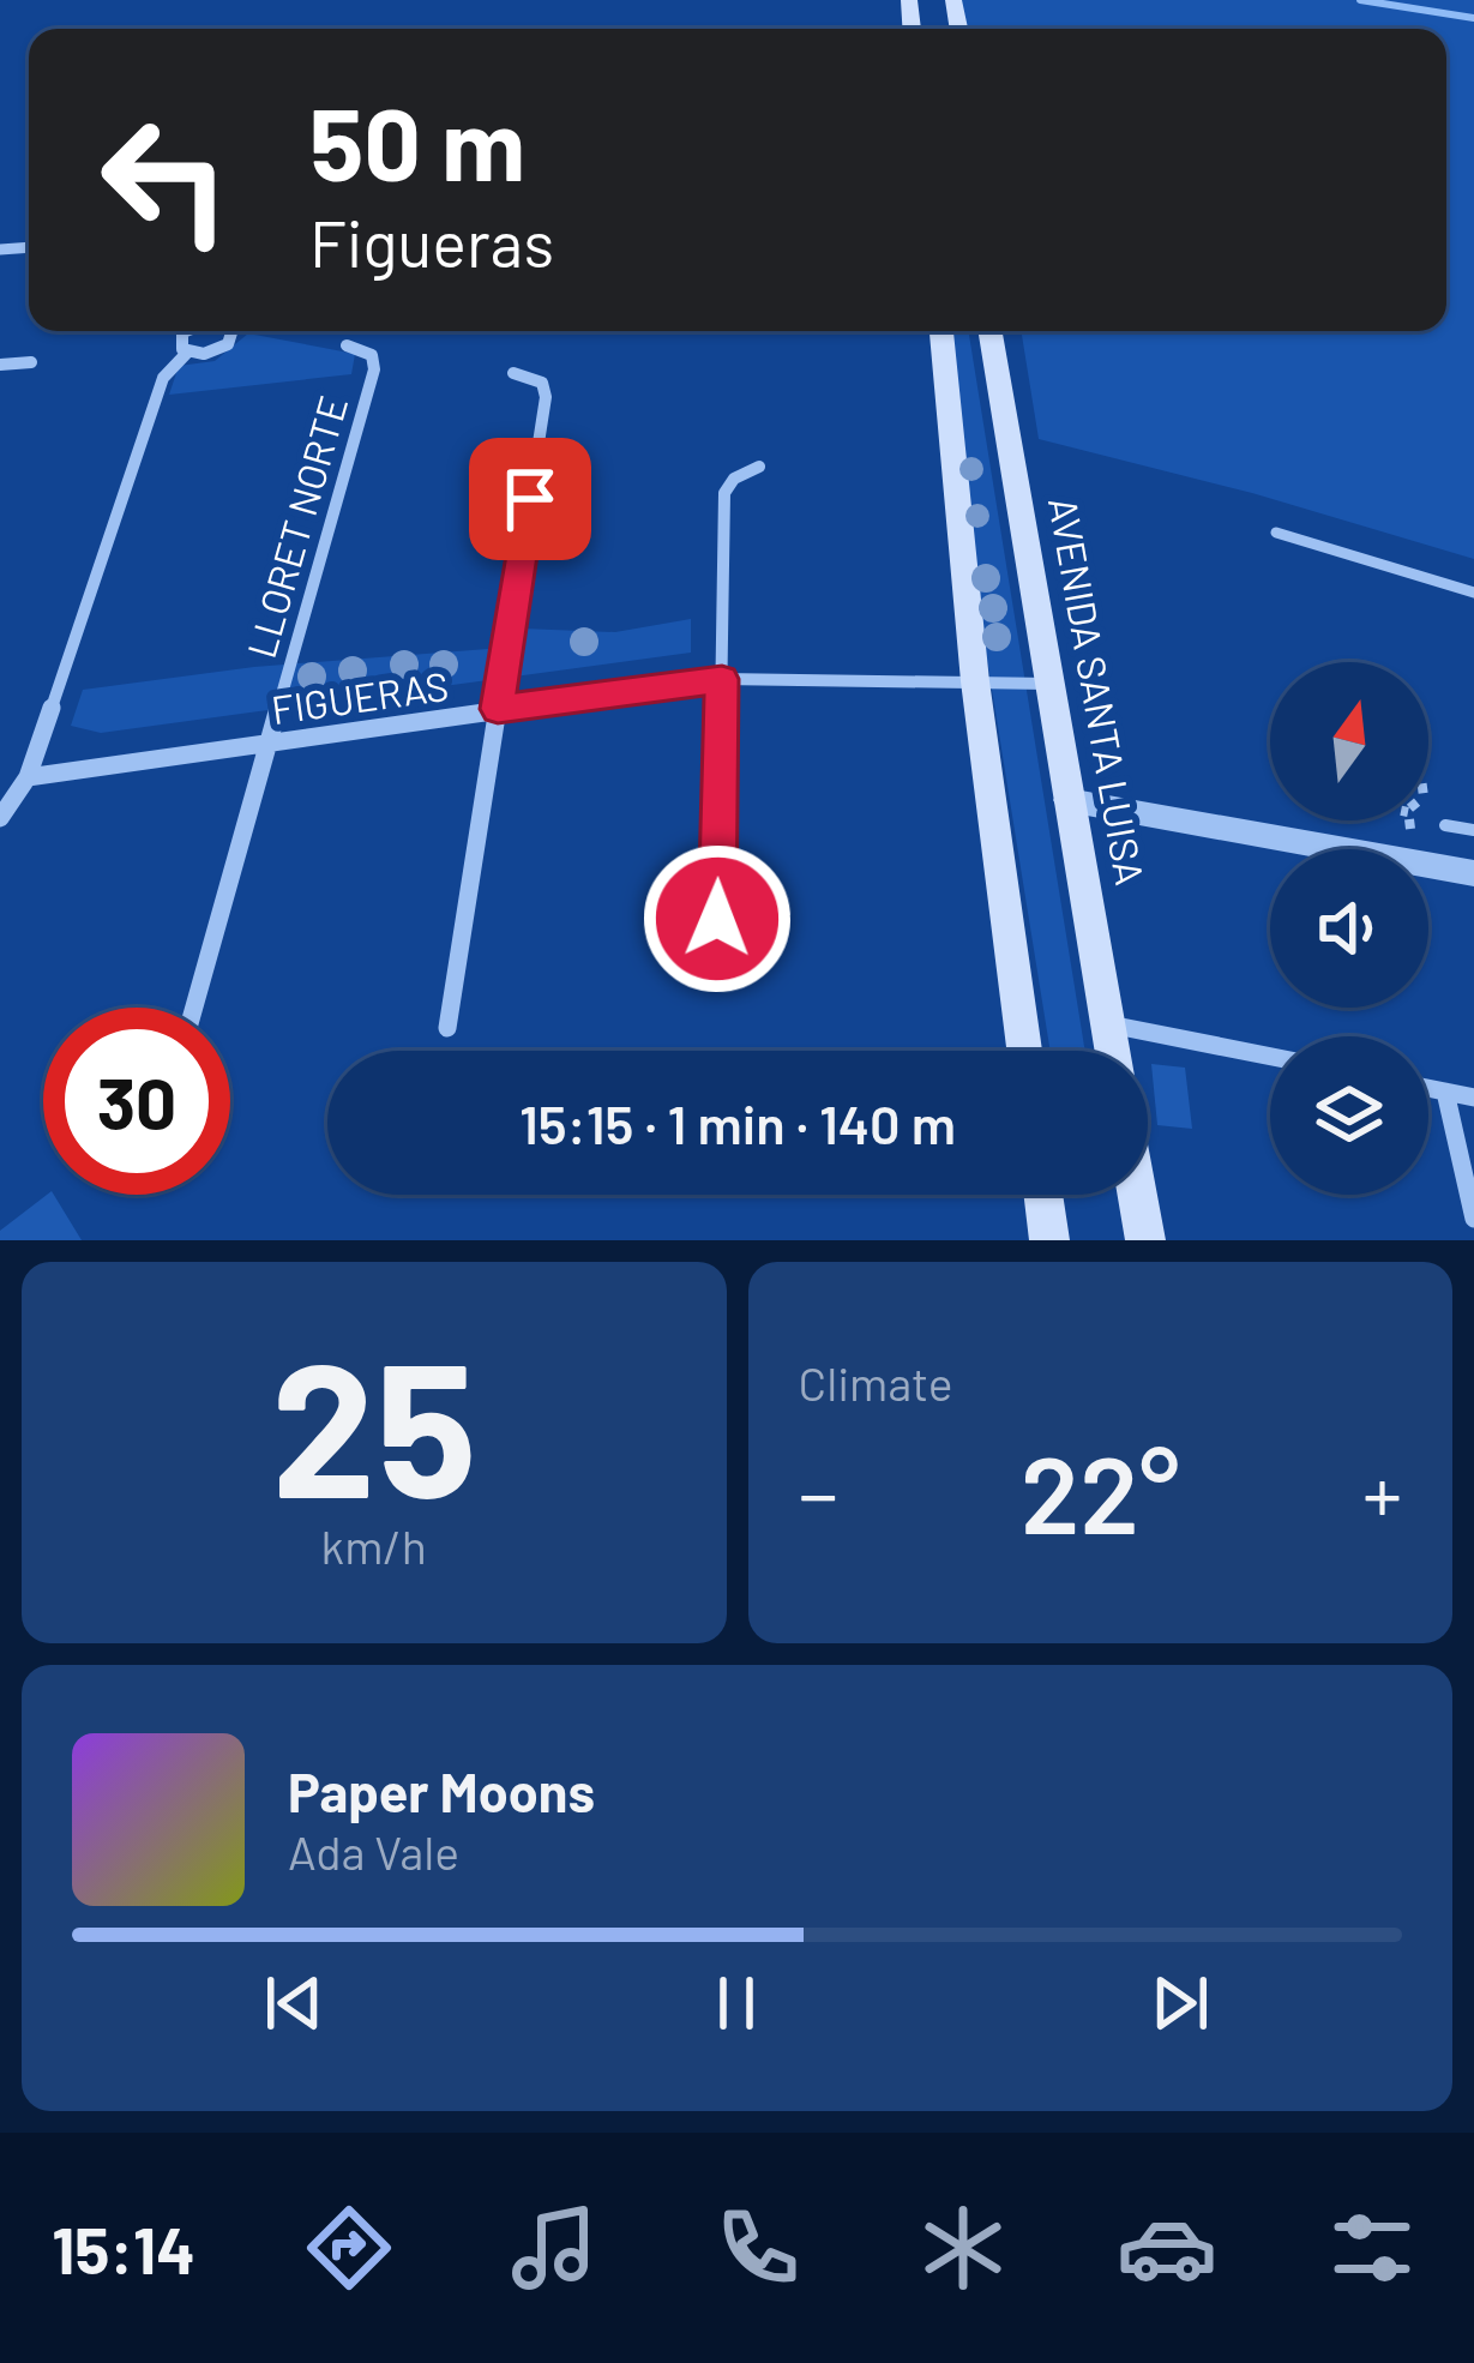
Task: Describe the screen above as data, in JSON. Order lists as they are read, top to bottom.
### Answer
{
  "streets": {
    "main road": ["AVENIDA SANTA LUISA"],
    "street": ["LLORET NORTE", "FIGUERAS"]
  },
  "crossings": [
    ["LLORET NORTE", "FIGUERAS"],
    ["AVENIDA SANTA LUISA", "FIGUERAS"]
  ],
  "north": "top",
  "page": {
    "turn": ["50 m", "Figueras"],
    "limit": "30",
    "trip": "15:15 · 1 min · 140 m",
    "tile": [
      ["25", "km/h"],
      "Climate"
    ],
    "heat": ["−", "22°", "+"],
    "song": ["Paper Moons", "Ada Vale"],
    "tabs": "15:14"
  }
}
